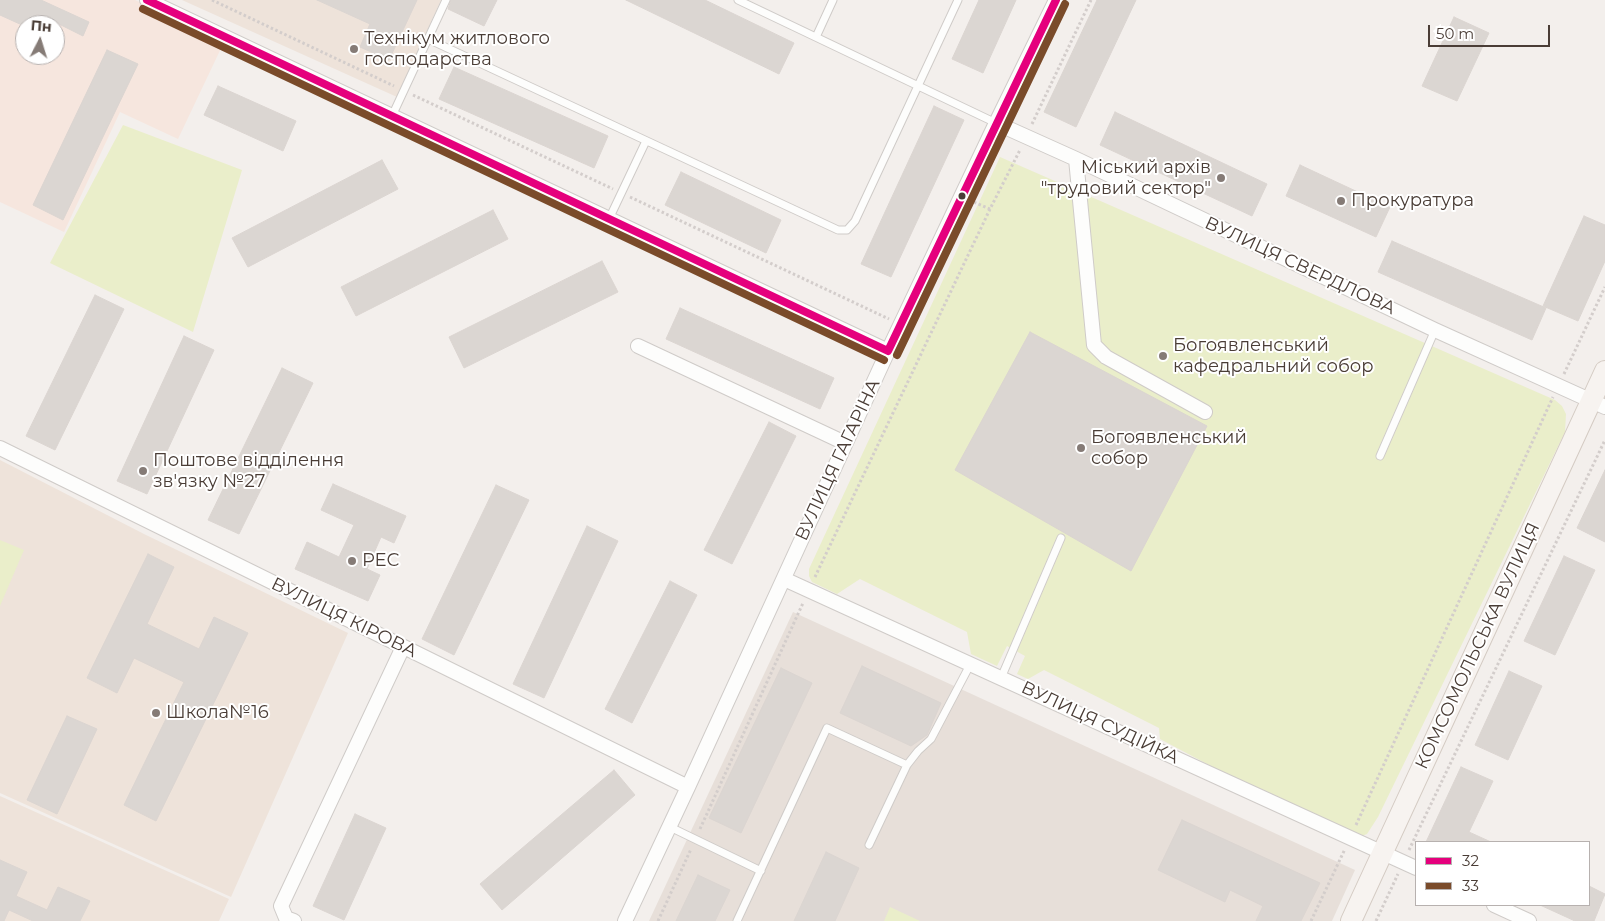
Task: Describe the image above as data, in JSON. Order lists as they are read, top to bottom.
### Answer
{
  "streets": {
    "street": [
      "ВУЛИЦЯ СВЕРДЛОВА",
      "ВУЛИЦЯ ГАГАРІНА",
      "ВУЛИЦЯ КІРОВА",
      "КОМСОМОЛЬСЬКА ВУЛИЦЯ",
      "ВУЛИЦЯ СУДІЙКА"
    ]
  },
  "crossings": [
    ["ВУЛИЦЯ СВЕРДЛОВА", "ВУЛИЦЯ ГАГАРІНА"],
    ["ВУЛИЦЯ СВЕРДЛОВА", "КОМСОМОЛЬСЬКА ВУЛИЦЯ"],
    ["ВУЛИЦЯ ГАГАРІНА", "ВУЛИЦЯ КІРОВА"],
    ["ВУЛИЦЯ ГАГАРІНА", "ВУЛИЦЯ СУДІЙКА"],
    ["КОМСОМОЛЬСЬКА ВУЛИЦЯ", "ВУЛИЦЯ СУДІЙКА"]
  ],
  "places": [
    "Технікум житлового господарства",
    "Міський архів \"трудовий сектор\"",
    "Прокуратура",
    "Богоявленський кафедральний собор",
    "Богоявленський собор",
    "Поштове відділення зв'язку №27",
    "РЕС",
    "Школа№16"
  ],
  "lines": ["transit line 32", "transit line 33"],
  "legend": ["32", "33"],
  "scale_bar": "50 m",
  "north": "top"
}
